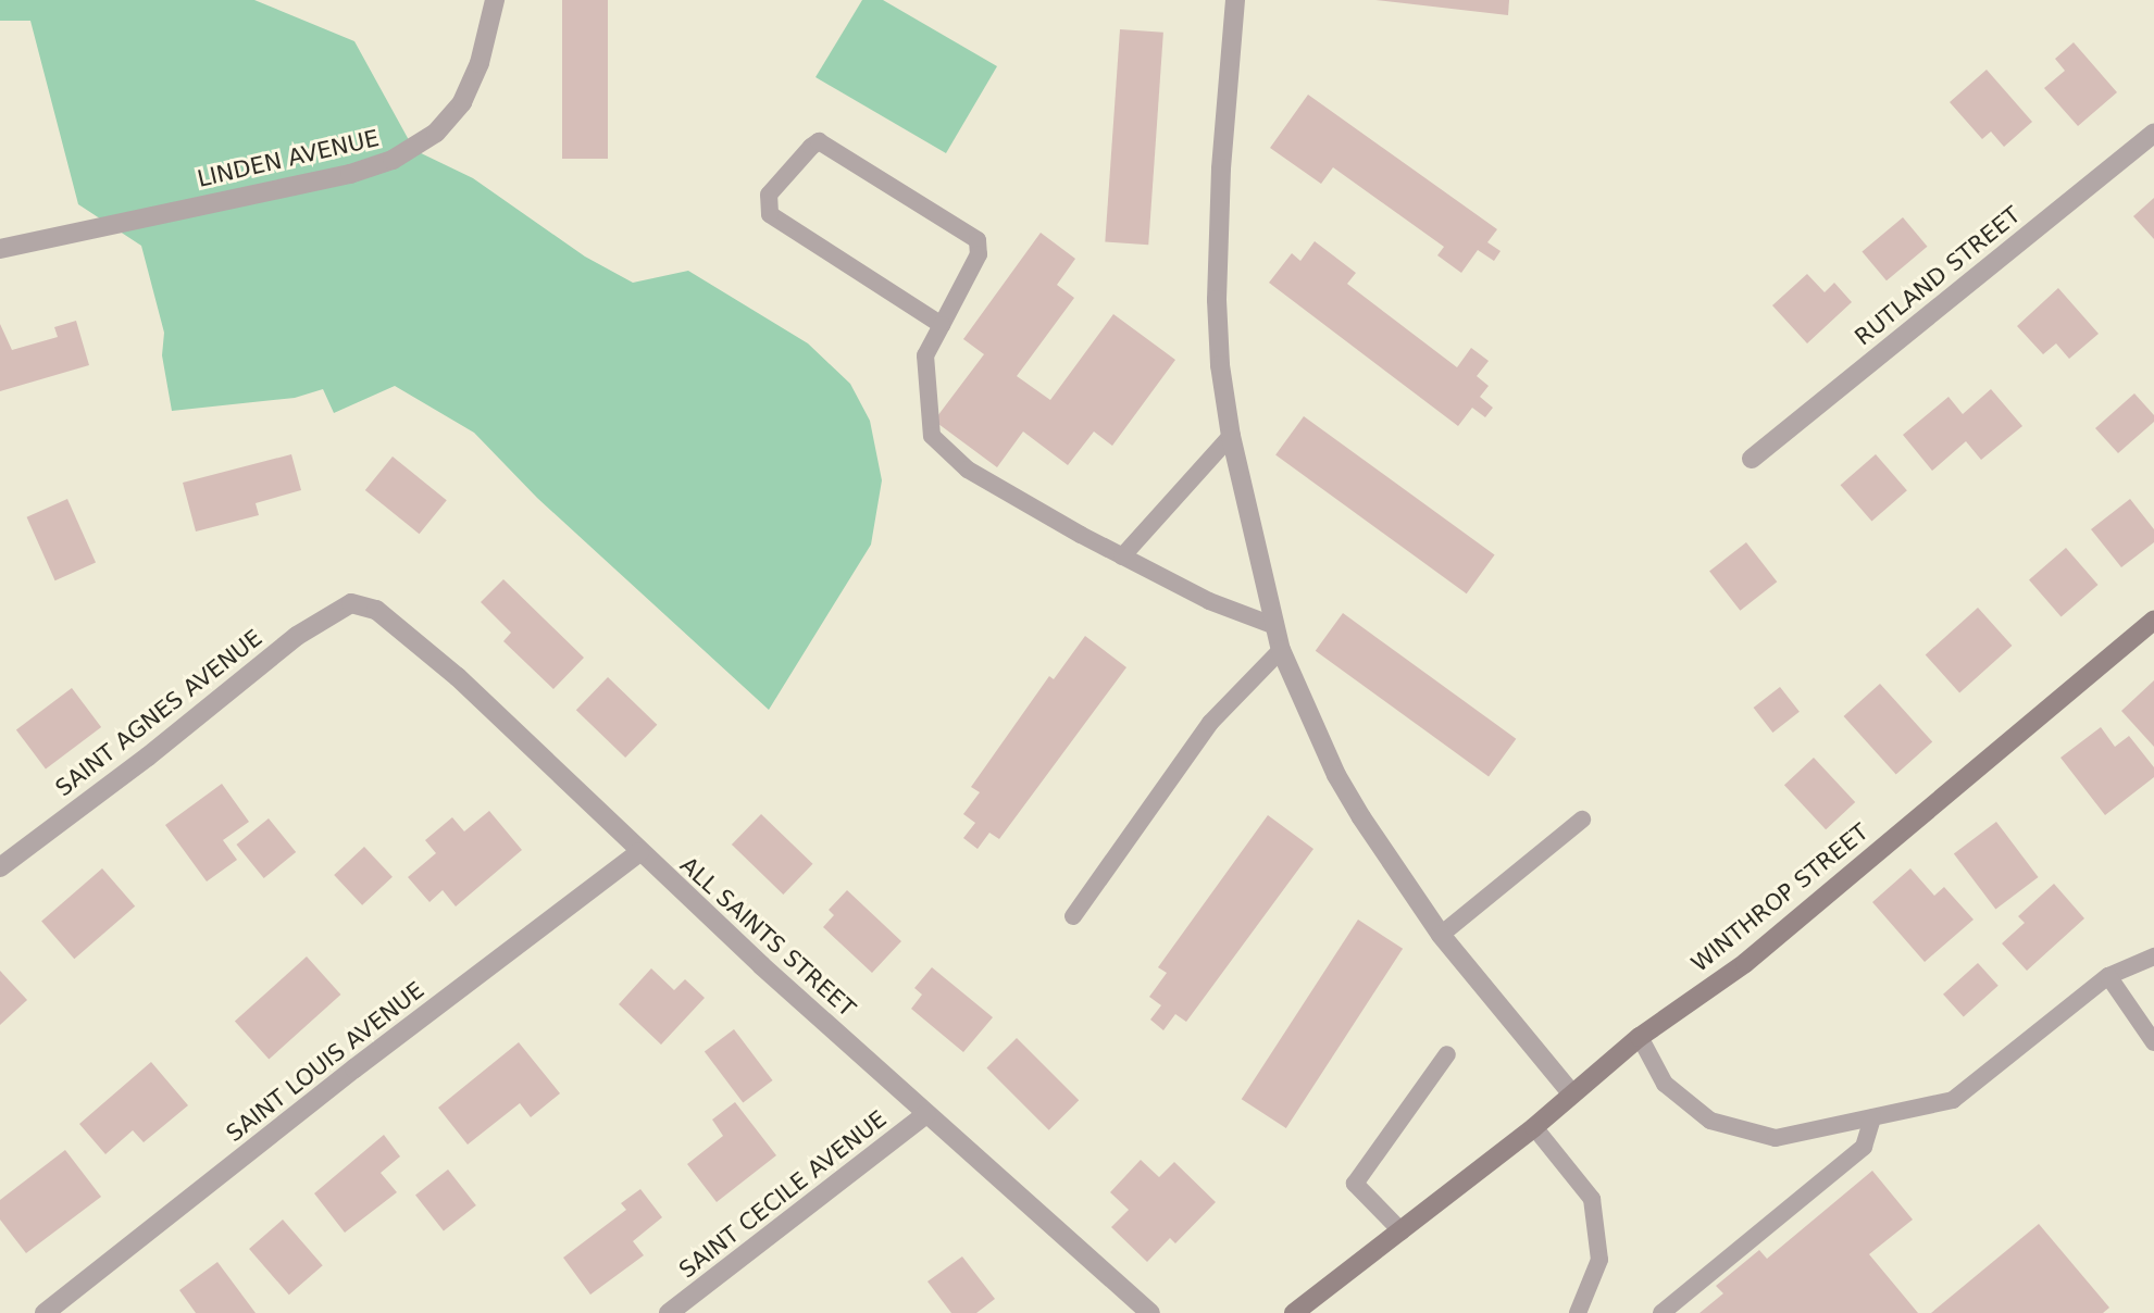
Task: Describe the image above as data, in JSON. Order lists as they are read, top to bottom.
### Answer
{
  "streets": {
    "street": [
      "LINDEN AVENUE",
      "RUTLAND STREET",
      "SAINT AGNES AVENUE",
      "WINTHROP STREET",
      "ALL SAINTS STREET",
      "SAINT LOUIS AVENUE",
      "SAINT CECILE AVENUE"
    ]
  },
  "crossings": [
    ["SAINT AGNES AVENUE", "ALL SAINTS STREET"],
    ["ALL SAINTS STREET", "SAINT LOUIS AVENUE"],
    ["ALL SAINTS STREET", "SAINT CECILE AVENUE"]
  ]
}
